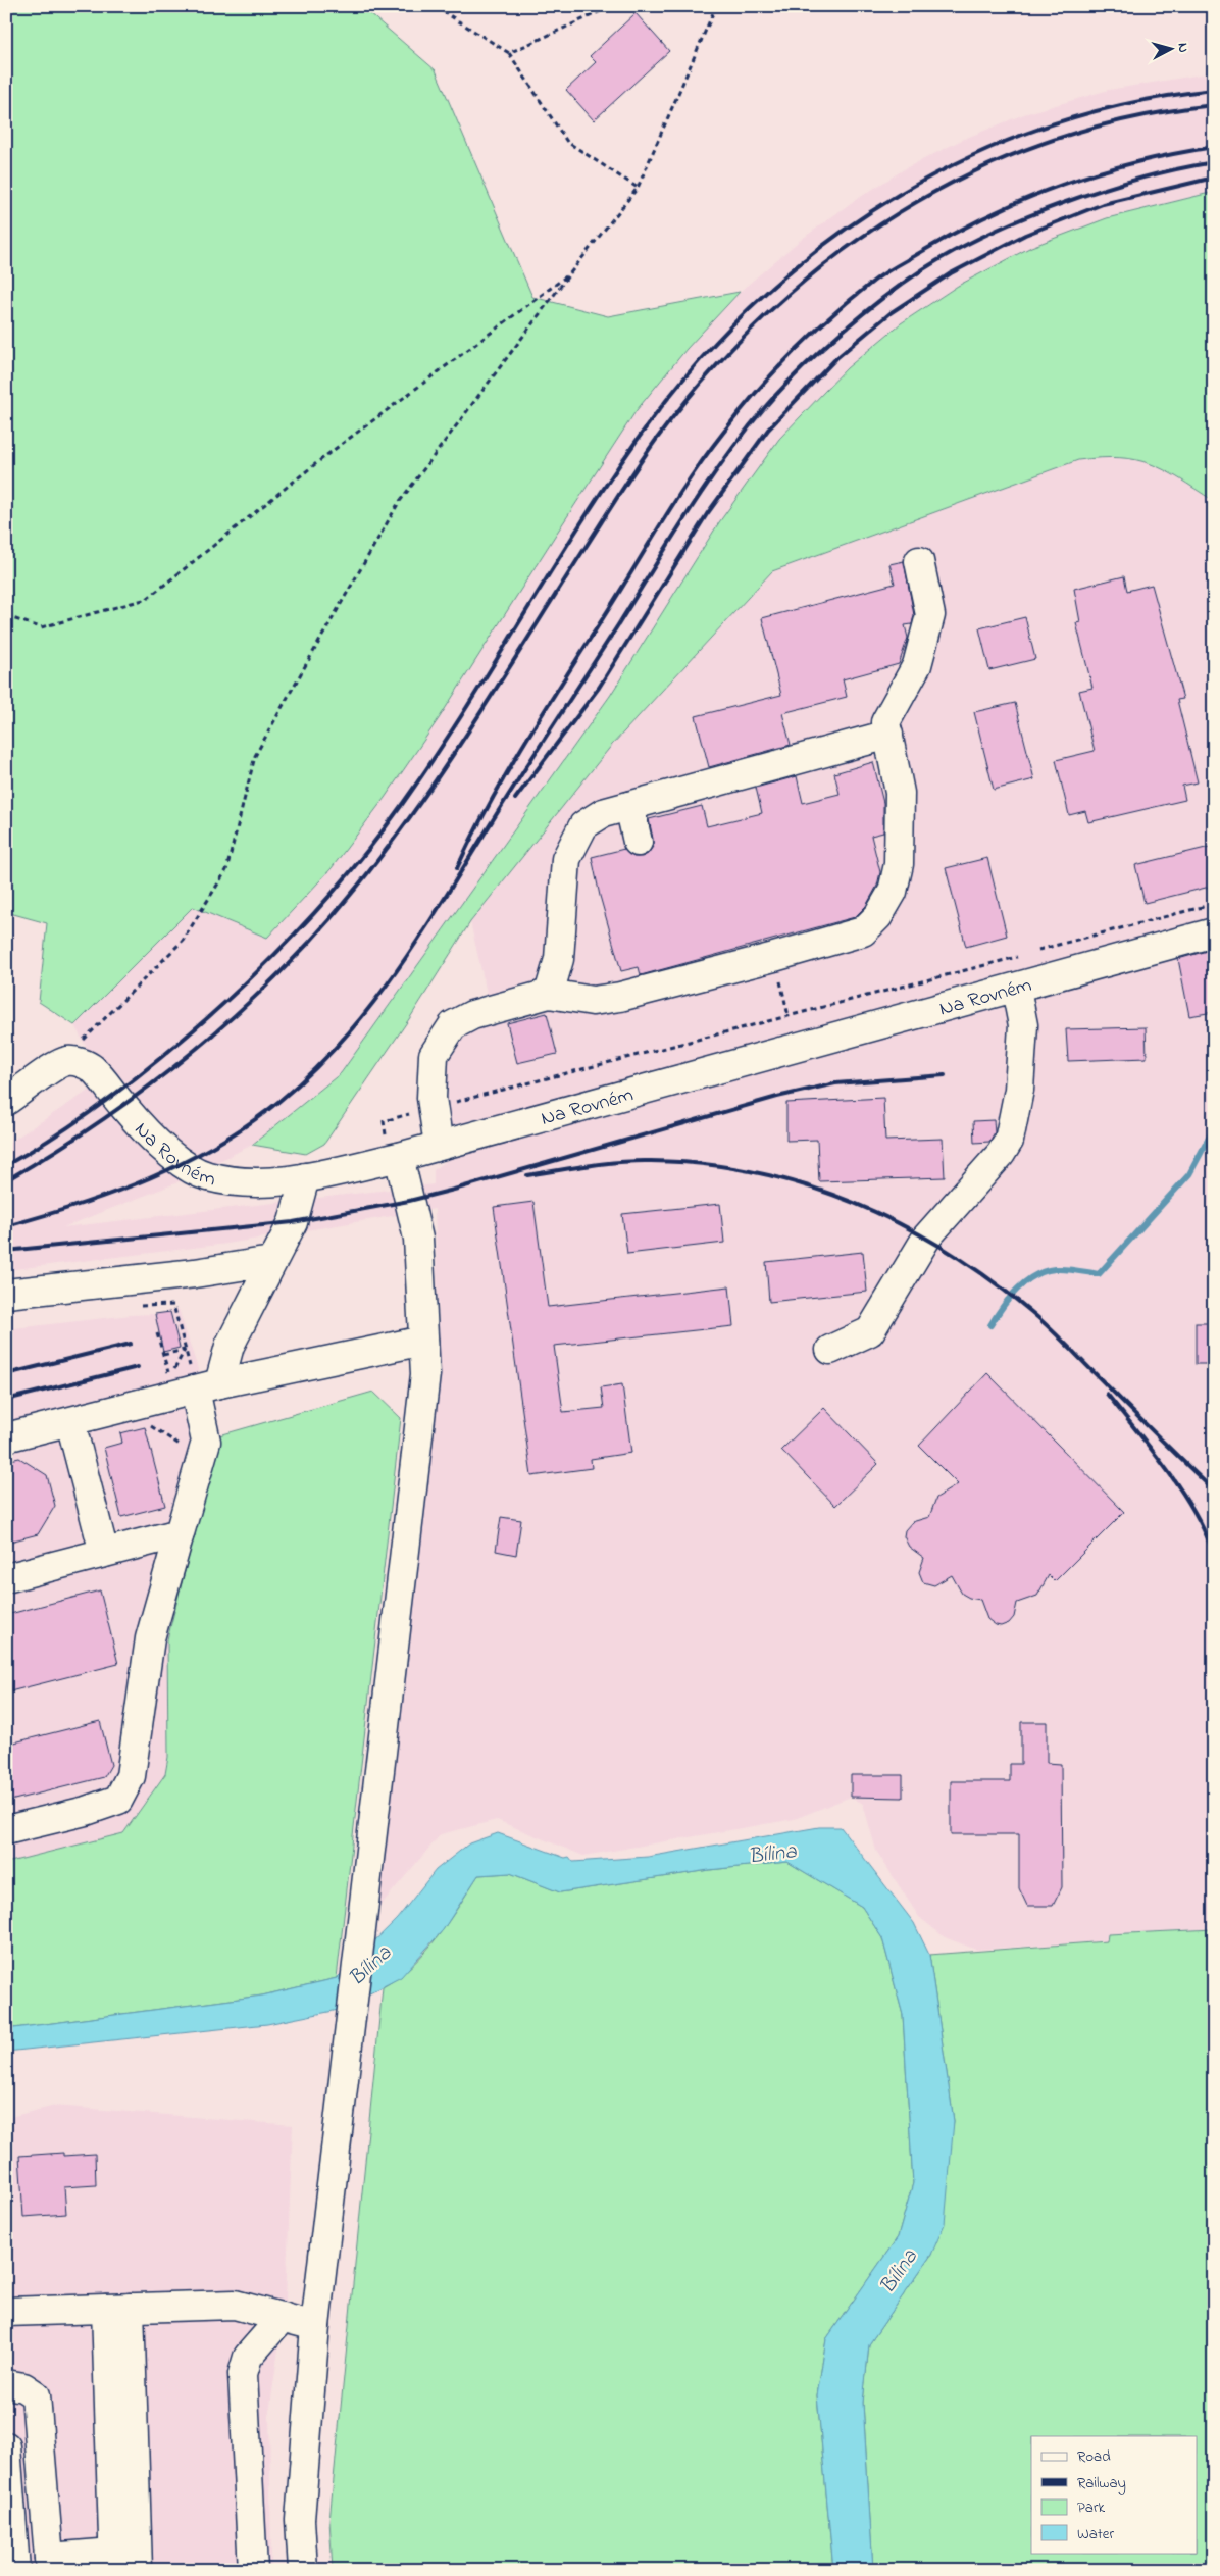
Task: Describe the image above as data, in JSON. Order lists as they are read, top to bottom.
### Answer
{
  "streets": {
    "street": ["Na Rovném"]
  },
  "water": ["Bílina"],
  "legend": [
    "Road",
    "Railway",
    "Park",
    "Water"
  ],
  "north": "right"
}
